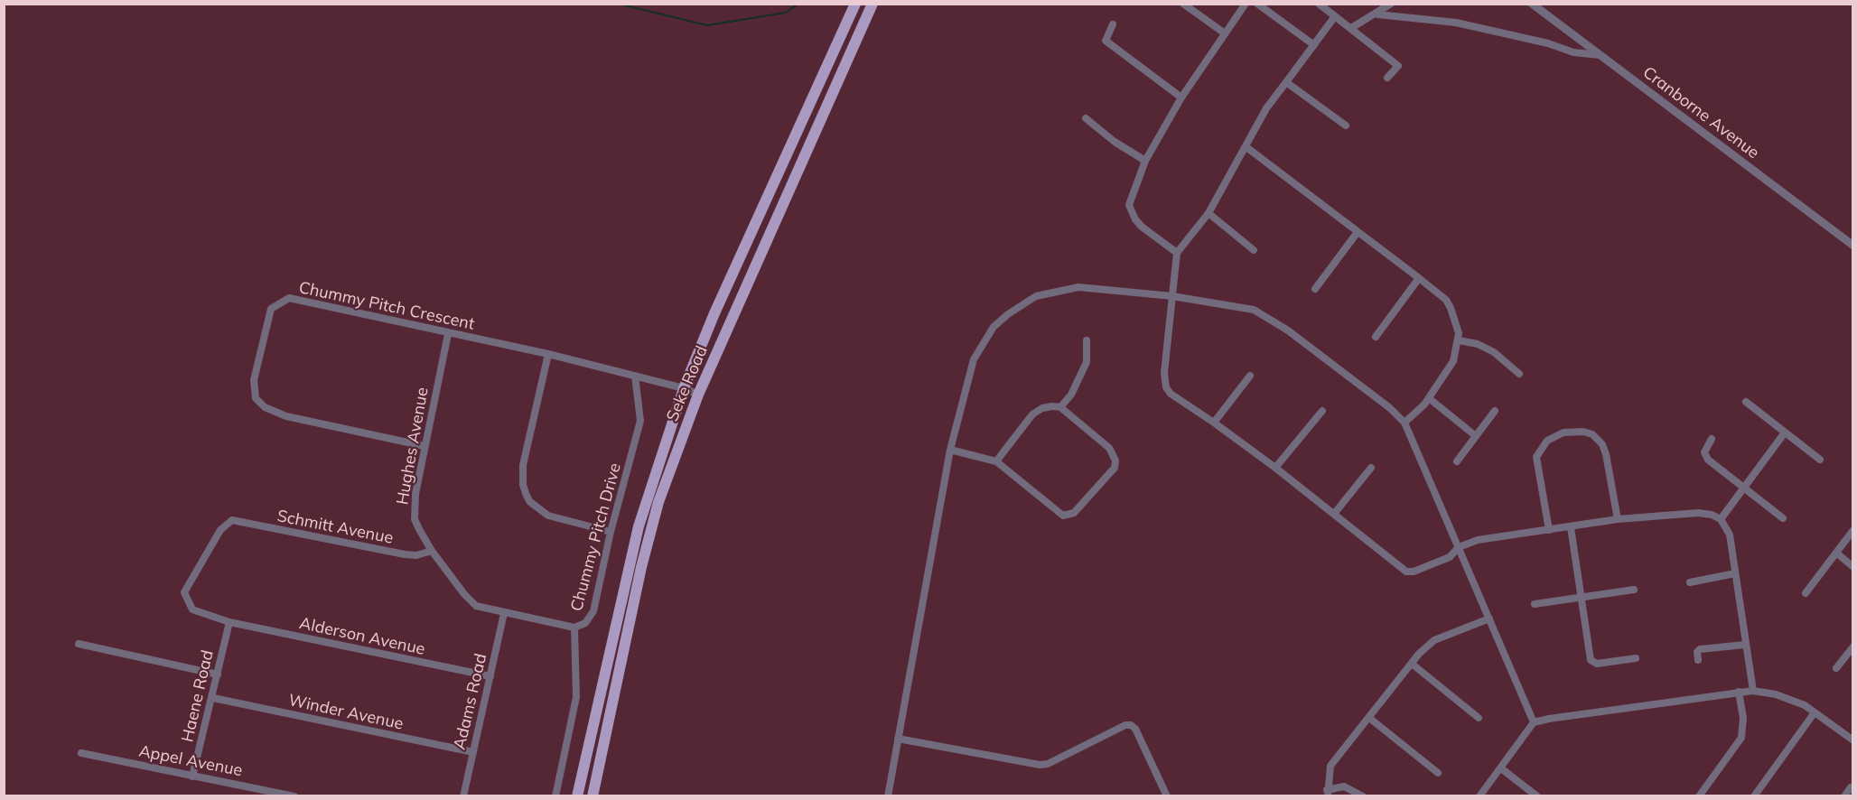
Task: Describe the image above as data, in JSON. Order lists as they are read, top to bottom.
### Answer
{
  "streets": {
    "main road": ["Seke Road"],
    "street": [
      "Cranborne Avenue",
      "Chummy Pitch Crescent",
      "Hughes Avenue",
      "Schmitt Avenue",
      "Chummy Pitch Drive",
      "Alderson Avenue",
      "Haene Road",
      "Adams Road",
      "Winder Avenue",
      "Appel Avenue"
    ]
  },
  "crossings": [
    ["Chummy Pitch Crescent", "Seke Road"],
    ["Chummy Pitch Crescent", "Hughes Avenue"],
    ["Chummy Pitch Crescent", "Chummy Pitch Drive"],
    ["Hughes Avenue", "Schmitt Avenue"],
    ["Hughes Avenue", "Chummy Pitch Drive"],
    ["Hughes Avenue", "Adams Road"],
    ["Schmitt Avenue", "Alderson Avenue"],
    ["Alderson Avenue", "Haene Road"],
    ["Alderson Avenue", "Adams Road"],
    ["Haene Road", "Winder Avenue"],
    ["Haene Road", "Appel Avenue"],
    ["Adams Road", "Winder Avenue"]
  ]
}
